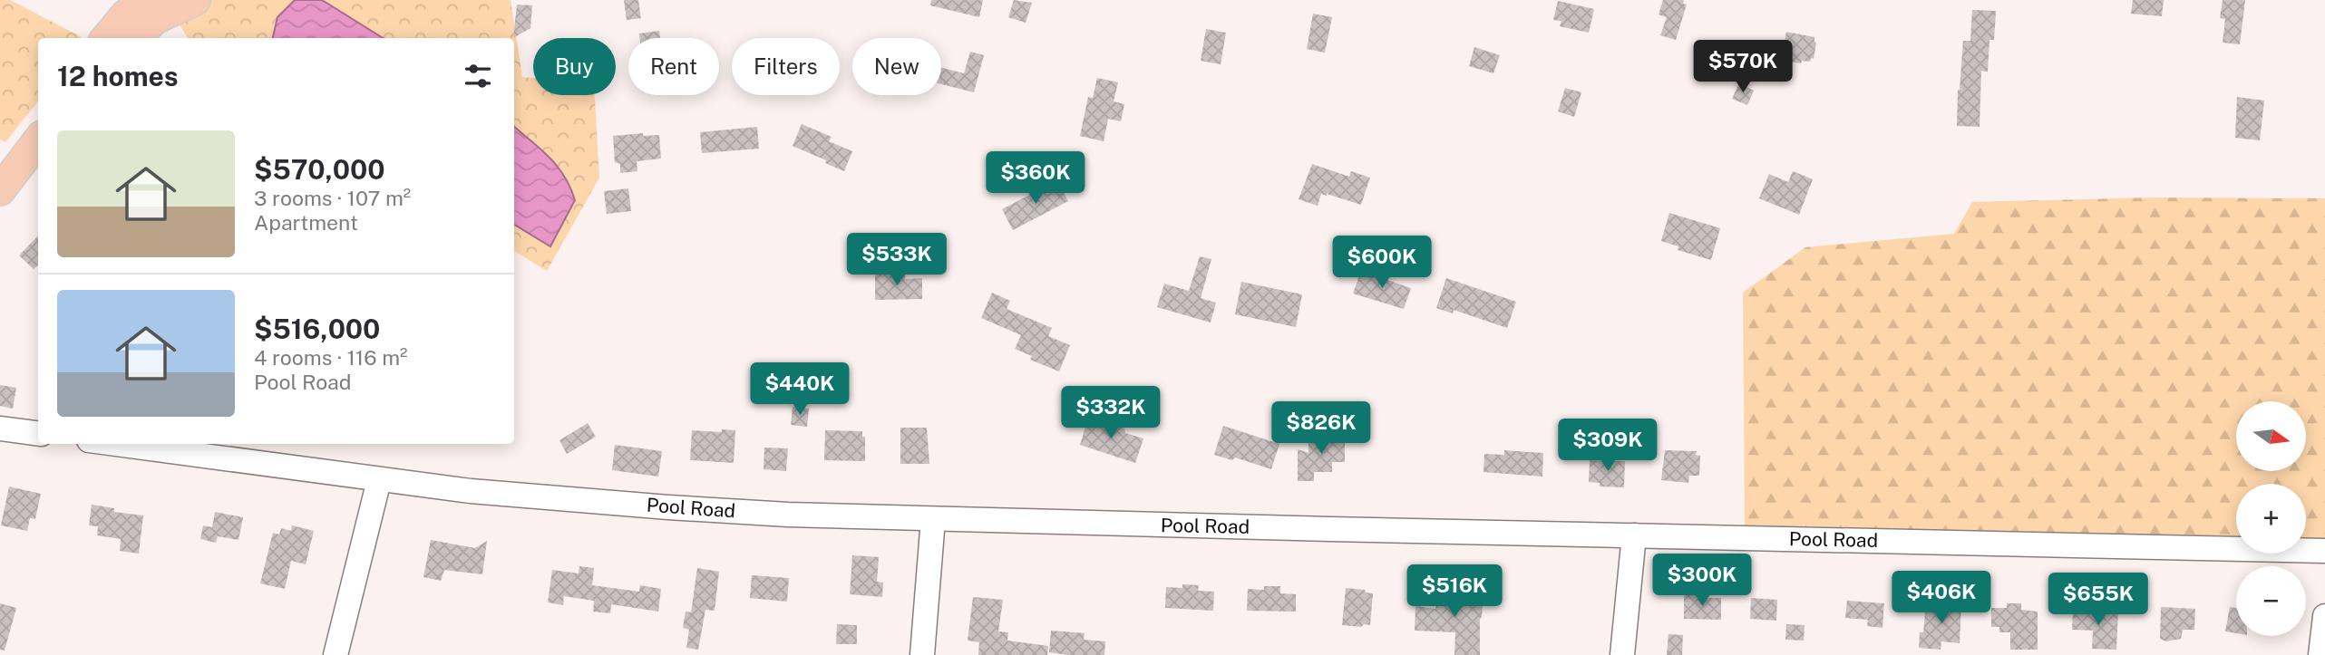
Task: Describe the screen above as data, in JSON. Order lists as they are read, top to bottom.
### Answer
{
  "streets": {
    "street": ["Pool Road"]
  },
  "north": "right",
  "page": {
    "chip": [
      "Buy",
      "Rent",
      "Filters",
      "New"
    ],
    "heading": "12 homes",
    "price": [
      "$570K",
      "$360K",
      "$533K",
      "$600K",
      "$440K",
      "$332K",
      "$826K",
      "$309K",
      "$300K",
      "$516K",
      "$406K",
      "$655K"
    ],
    "list": [
      {
        "name": "$570,000",
        "note": "3 rooms · 107 m² · Apartment"
      },
      {
        "name": "$516,000",
        "note": "4 rooms · 116 m² · Pool Road"
      }
    ],
    "map_buttons": ["+", "−"]
  }
}
